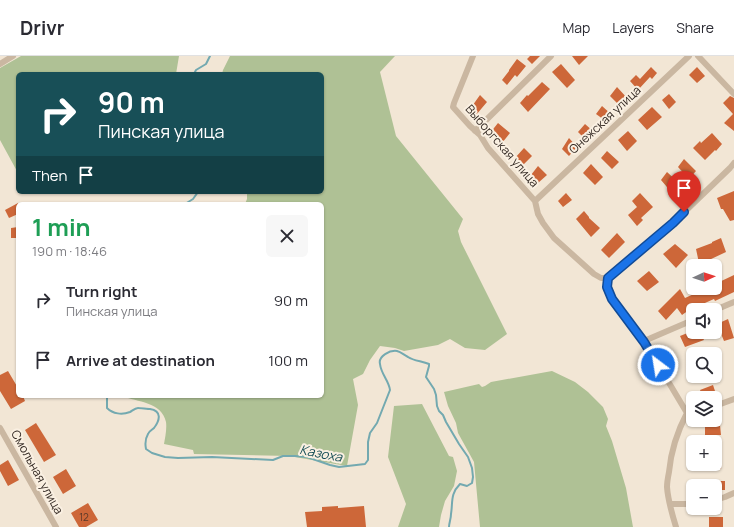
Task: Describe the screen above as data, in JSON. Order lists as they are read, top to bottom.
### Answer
{
  "streets": {
    "street": ["Онежская улица", "Выборгская улица", "Смольная улица"]
  },
  "crossings": [
    ["Онежская улица", "Выборгская улица"]
  ],
  "water": ["Казоха"],
  "house_numbers": ["12"],
  "north": "right",
  "page": {
    "header": "Drivr",
    "nav": ["Map", "Layers", "Share"],
    "turn": ["90 m", "Пинская улица"],
    "then": "Then",
    "heading": ["1 min", "190 m · 18:46"],
    "map_buttons": ["+", "−"],
    "list": [
      {
        "name": "Turn right",
        "note": "Пинская улица",
        "value": "90 m"
      },
      {
        "name": "Arrive at destination",
        "value": "100 m"
      }
    ]
  }
}
